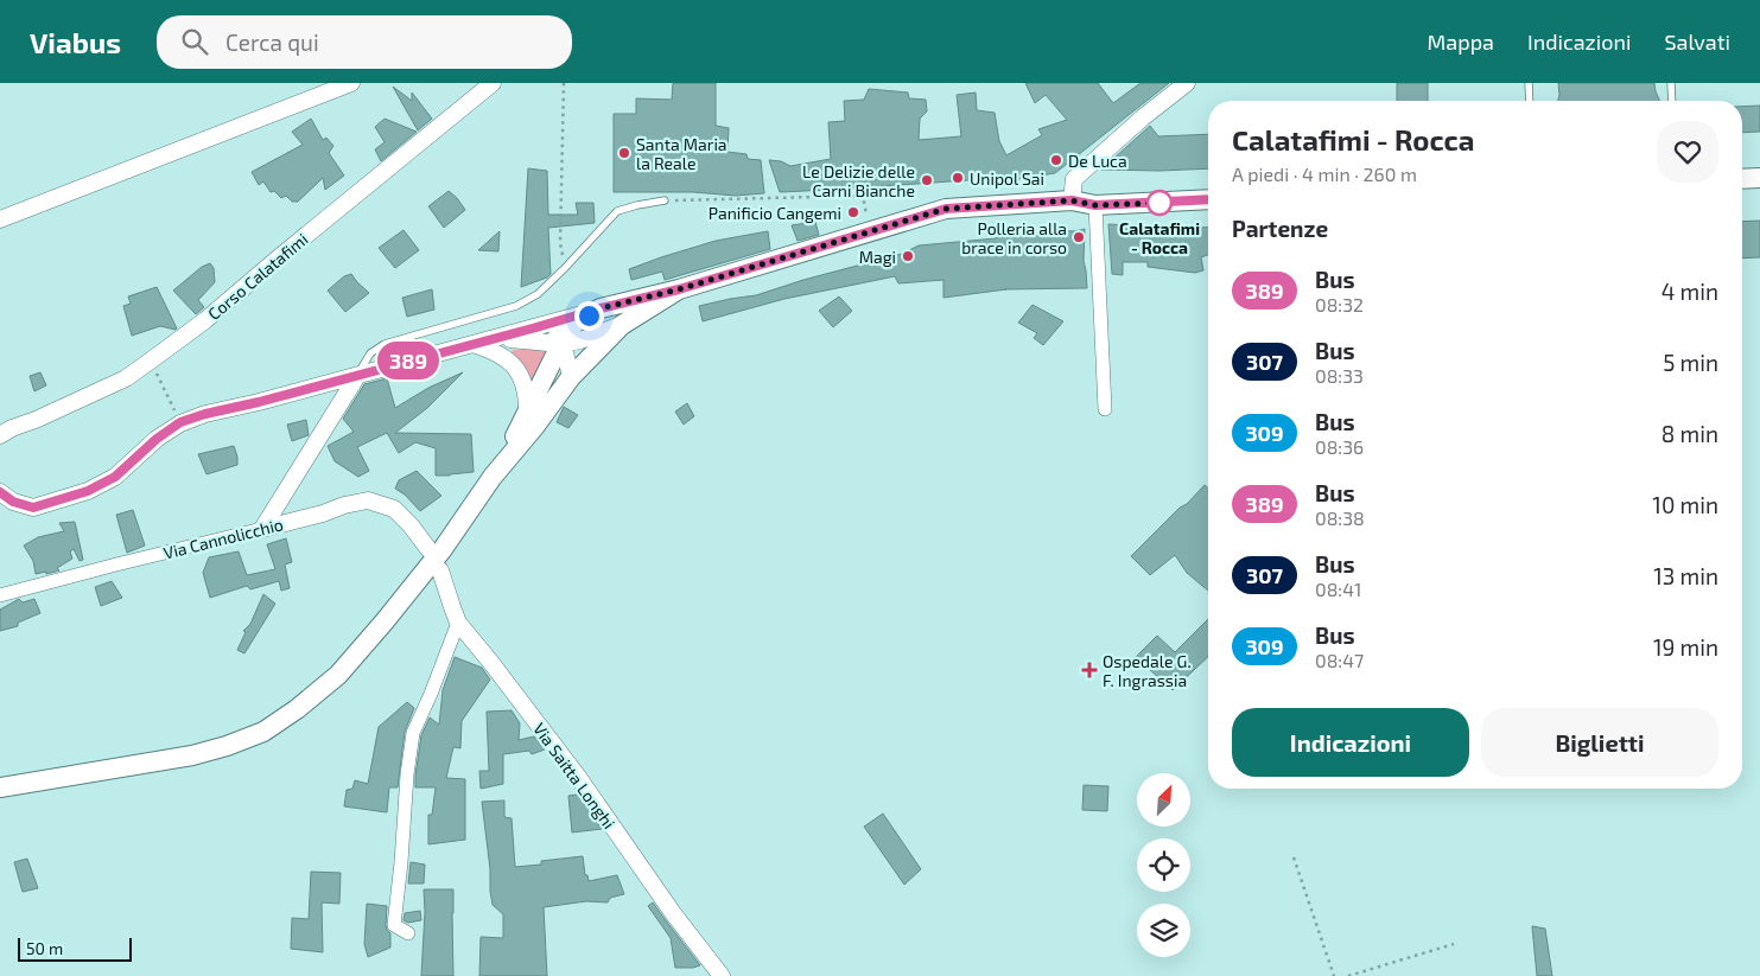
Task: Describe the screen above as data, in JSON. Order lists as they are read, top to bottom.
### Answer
{
  "streets": {
    "street": ["Corso Calatafimi", "Via Cannolicchio", "Via Saitta Longhi"]
  },
  "places": {
    "other": [
      "Santa Maria la Reale",
      "De Luca",
      "Unipol Sai",
      "Le Delizie delle Carni Bianche",
      "Calatafimi - Rocca",
      "Panificio Cangemi",
      "Polleria alla brace in corso",
      "Magi"
    ],
    "health": ["Ospedale G. F. Ingrassia"]
  },
  "lines": ["bus line 389"],
  "scale_bar": "50 m",
  "north": "top right",
  "page": {
    "header": "Viabus",
    "search": "Cerca qui",
    "nav": ["Mappa", "Indicazioni", "Salvati"],
    "on_map": "389",
    "heading": [
      ["Calatafimi - Rocca", "A piedi · 4 min · 260 m"],
      "Partenze"
    ],
    "list": [
      {
        "mark": "389",
        "name": "Bus",
        "note": "08:32",
        "value": "4 min"
      },
      {
        "mark": "307",
        "name": "Bus",
        "note": "08:33",
        "value": "5 min"
      },
      {
        "mark": "309",
        "name": "Bus",
        "note": "08:36",
        "value": "8 min"
      },
      {
        "mark": "389",
        "name": "Bus",
        "note": "08:38",
        "value": "10 min"
      },
      {
        "mark": "307",
        "name": "Bus",
        "note": "08:41",
        "value": "13 min"
      },
      {
        "mark": "309",
        "name": "Bus",
        "note": "08:47",
        "value": "19 min"
      }
    ],
    "buttons": ["Indicazioni", "Biglietti"],
    "scale": "50 m"
  }
}
